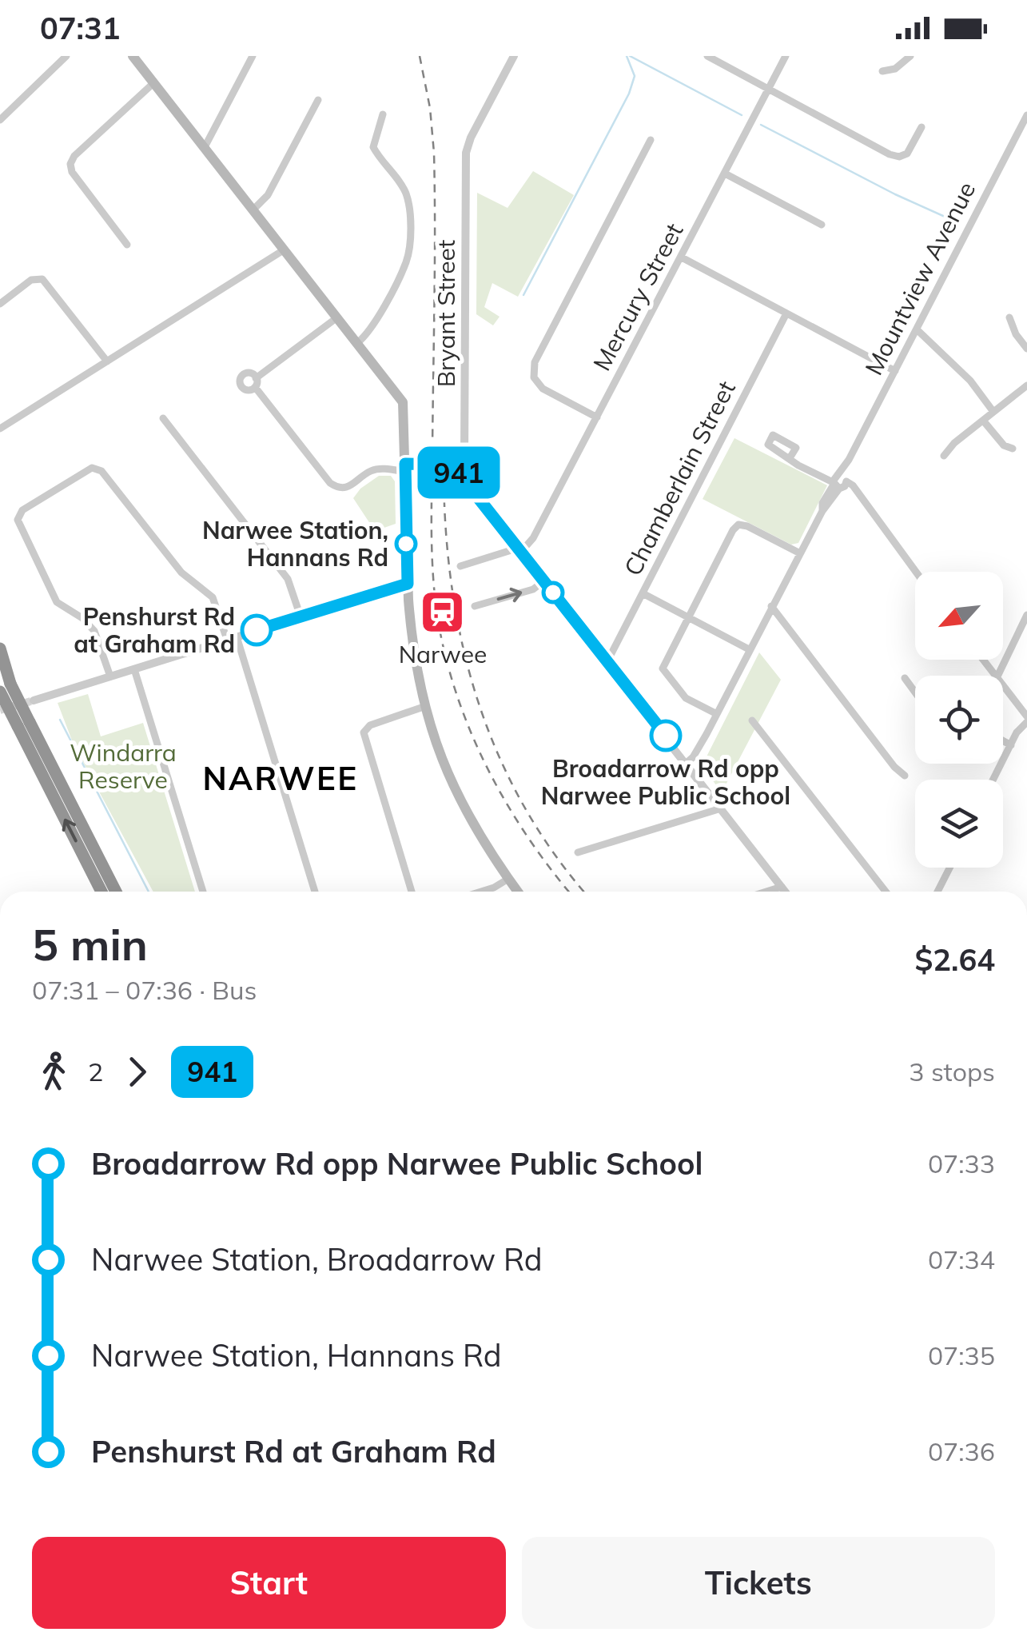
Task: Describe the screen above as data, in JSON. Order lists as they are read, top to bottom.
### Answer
{
  "streets": {
    "street": [
      "Mountview Avenue",
      "Mercury Street",
      "Bryant Street",
      "Chamberlain Street"
    ]
  },
  "districts": ["NARWEE"],
  "parks": ["Windarra Reserve"],
  "places": {
    "other": ["Narwee Station, Hannans Rd", "Penshurst Rd at Graham Rd", "Broadarrow Rd opp Narwee Public School"],
    "station": ["Narwee"]
  },
  "lines": ["bus line 941"],
  "north": "bottom left",
  "page": {
    "status": "07:31",
    "on_map": "941",
    "heading": ["5 min", "07:31 – 07:36 · Bus", "$2.64"],
    "legs": ["2", "941", "3 stops"],
    "list": [
      {
        "name": "Broadarrow Rd opp Narwee Public School",
        "value": "07:33"
      },
      {
        "name": "Narwee Station, Broadarrow Rd",
        "value": "07:34"
      },
      {
        "name": "Narwee Station, Hannans Rd",
        "value": "07:35"
      },
      {
        "name": "Penshurst Rd at Graham Rd",
        "value": "07:36"
      }
    ],
    "buttons": ["Start", "Tickets"]
  }
}
